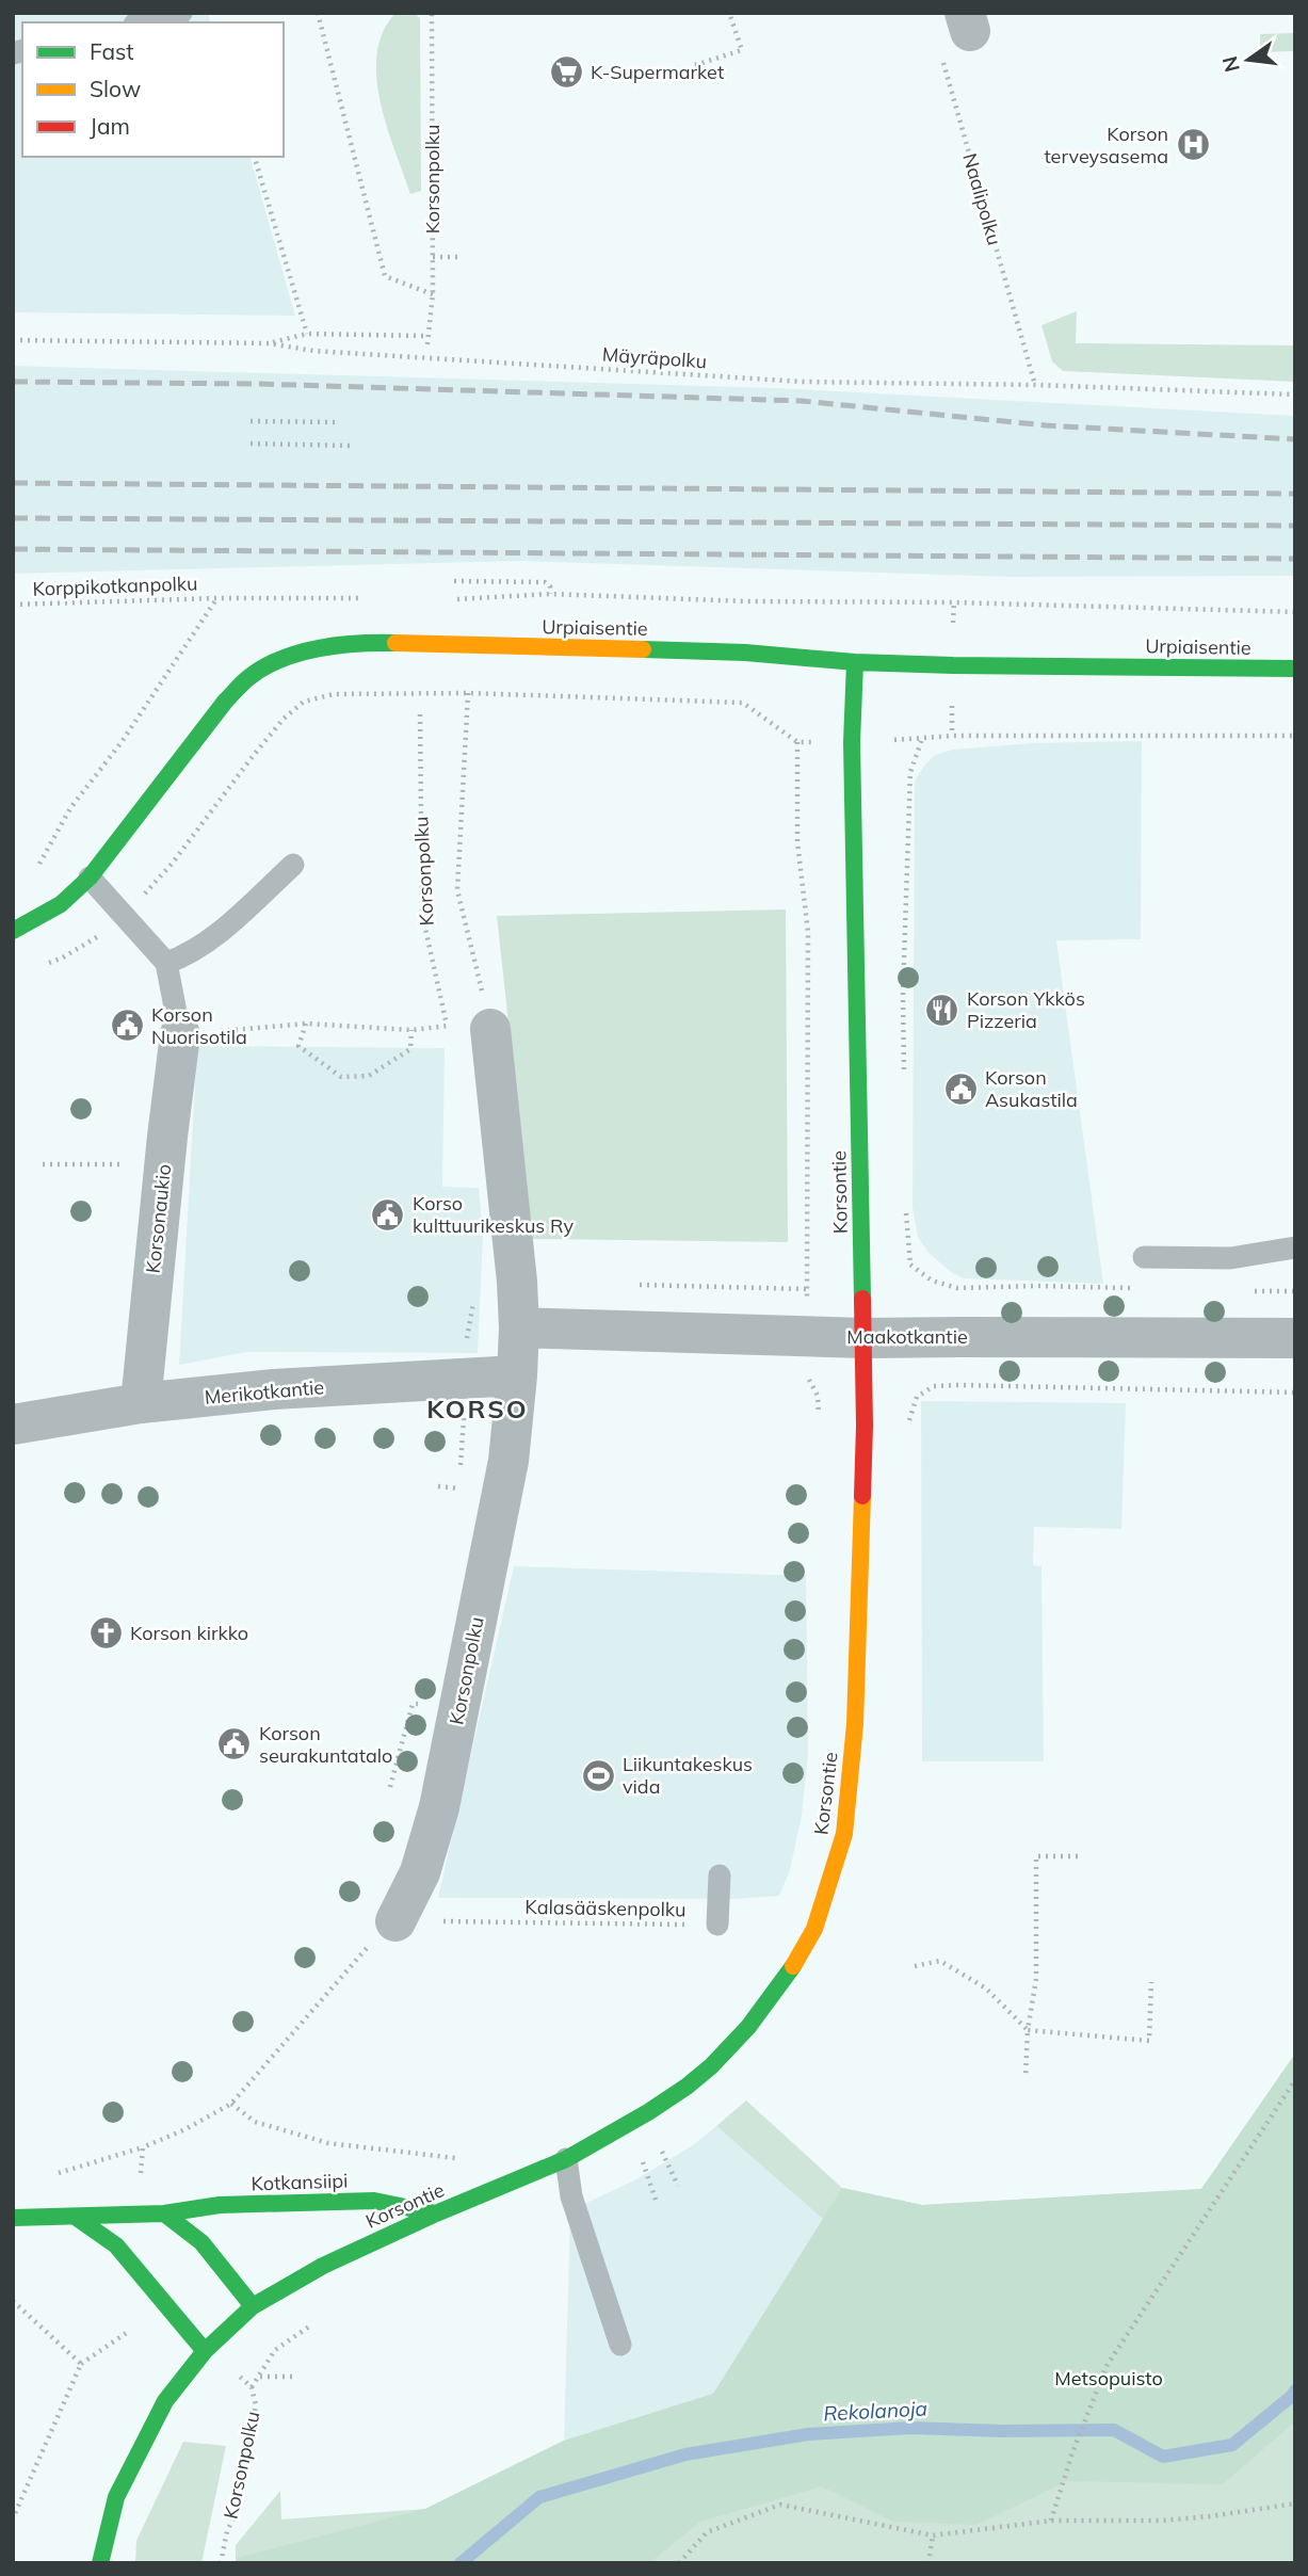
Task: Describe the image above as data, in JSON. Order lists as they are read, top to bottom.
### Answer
{
  "streets": {
    "main road": ["Urpiaisentie", "Korsontie", "Kotkansiipi"],
    "street": [
      "Korsonpolku",
      "Korsonaukio",
      "Maakotkantie",
      "Merikotkantie"
    ],
    "path": [
      "Naalipolku",
      "Mäyräpolku",
      "Korppikotkanpolku",
      "Kalasääskenpolku"
    ]
  },
  "crossings": [
    ["Korsonpolku", "Maakotkantie"],
    ["Korsonpolku", "Merikotkantie"],
    ["Korsonpolku", "Kalasääskenpolku"],
    ["Naalipolku", "Mäyräpolku"],
    ["Urpiaisentie", "Korsontie"],
    ["Korsontie", "Maakotkantie"],
    ["Korsontie", "Kotkansiipi"],
    ["Korsonaukio", "Merikotkantie"]
  ],
  "districts": ["KORSO"],
  "water": ["Rekolanoja"],
  "parks": ["Metsopuisto"],
  "places": {
    "supermarket": ["K-Supermarket"],
    "hospital": ["Korson terveysasema"],
    "restaurant": ["Korson Ykkös Pizzeria"],
    "public building": [
      "Korson Nuorisotila",
      "Korson Asukastila",
      "Korso kulttuurikeskus Ry",
      "Korson seurakuntatalo"
    ],
    "church": ["Korson kirkko"],
    "sports": ["Liikuntakeskus vida"]
  },
  "legend": ["Fast", "Slow", "Jam"],
  "north": "left"
}
